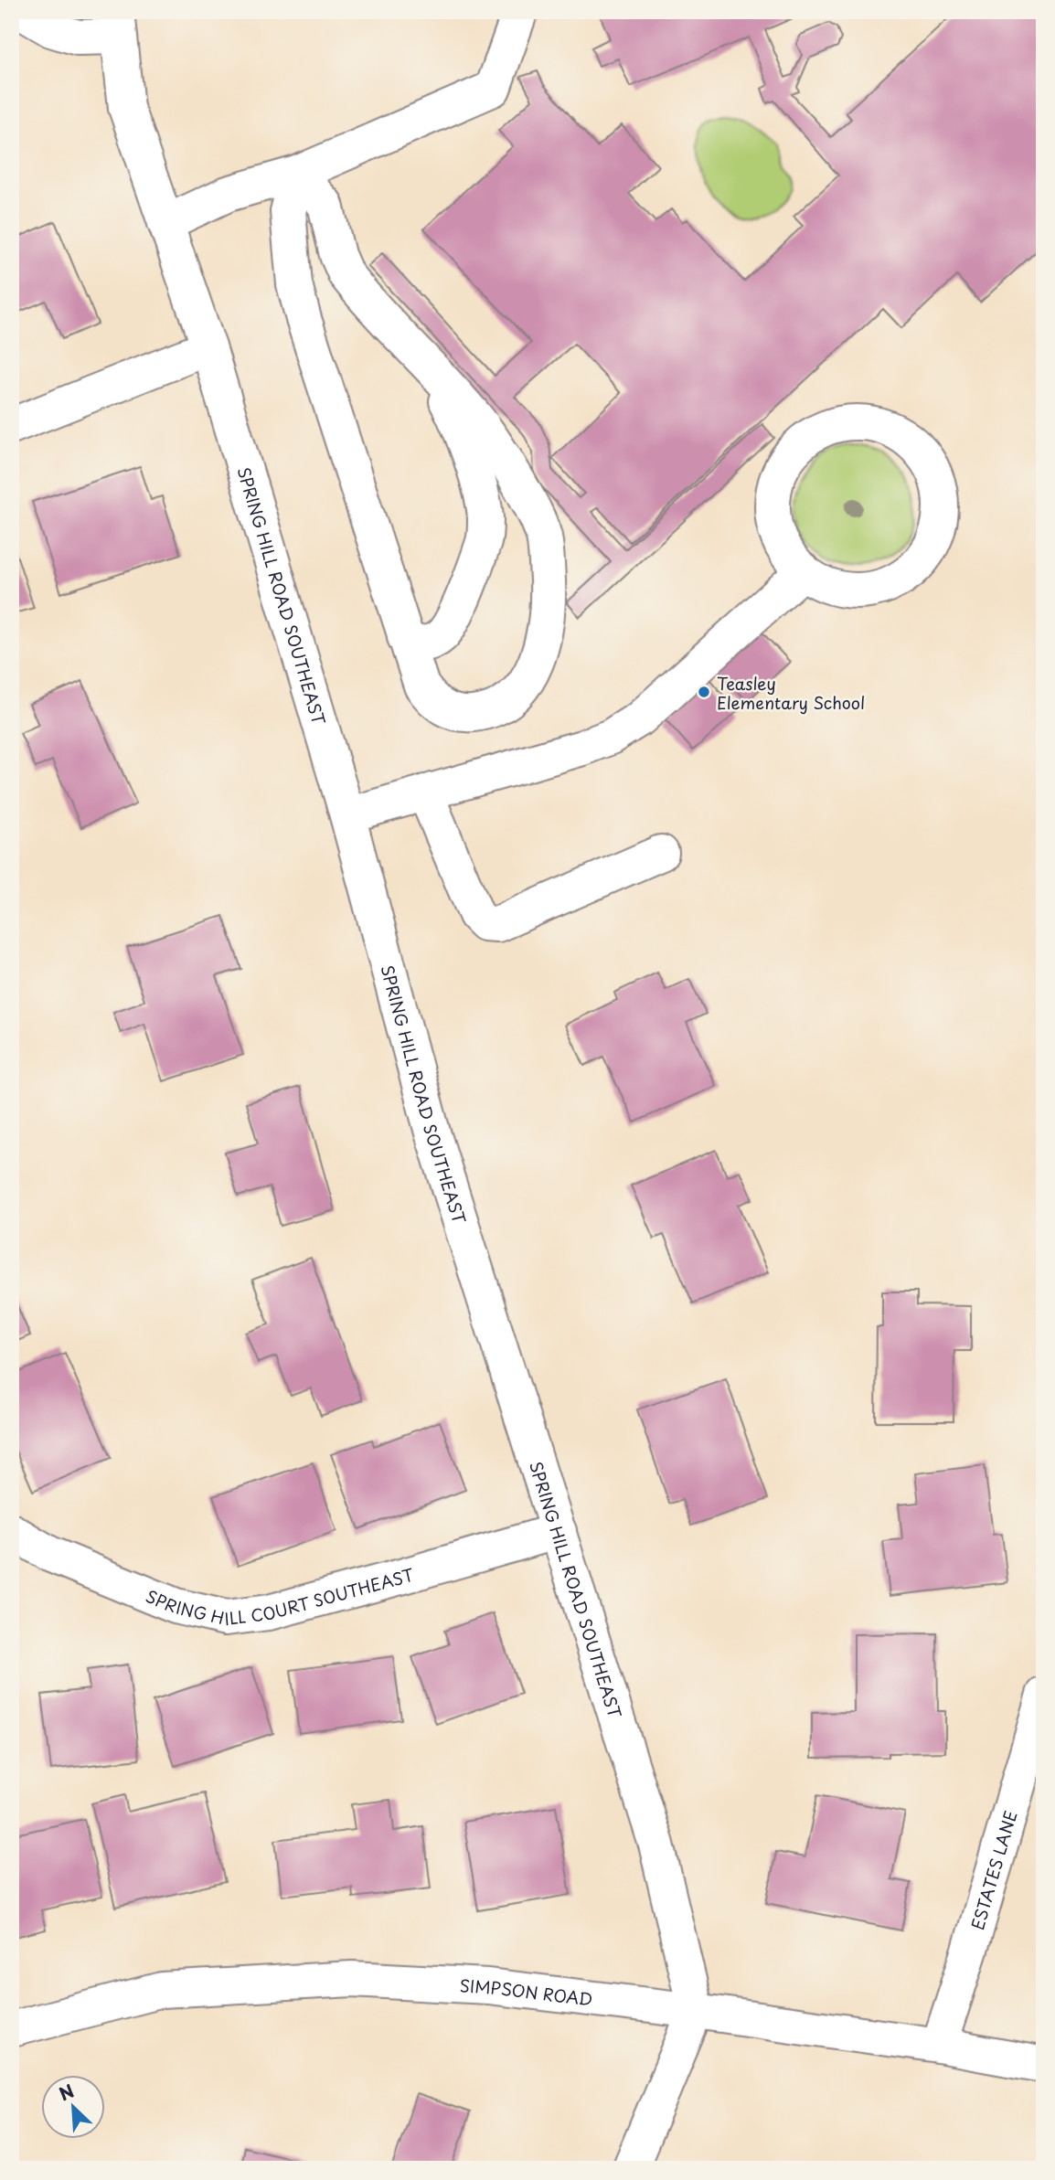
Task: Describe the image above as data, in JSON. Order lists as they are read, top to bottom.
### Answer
{
  "streets": {
    "street": [
      "SPRING HILL ROAD SOUTHEAST",
      "SPRING HILL COURT SOUTHEAST",
      "ESTATES LANE",
      "SIMPSON ROAD"
    ]
  },
  "crossings": [
    ["SPRING HILL ROAD SOUTHEAST", "SPRING HILL COURT SOUTHEAST"],
    ["SPRING HILL ROAD SOUTHEAST", "SIMPSON ROAD"],
    ["ESTATES LANE", "SIMPSON ROAD"]
  ],
  "places": ["Teasley Elementary School"],
  "north": "top left"
}
